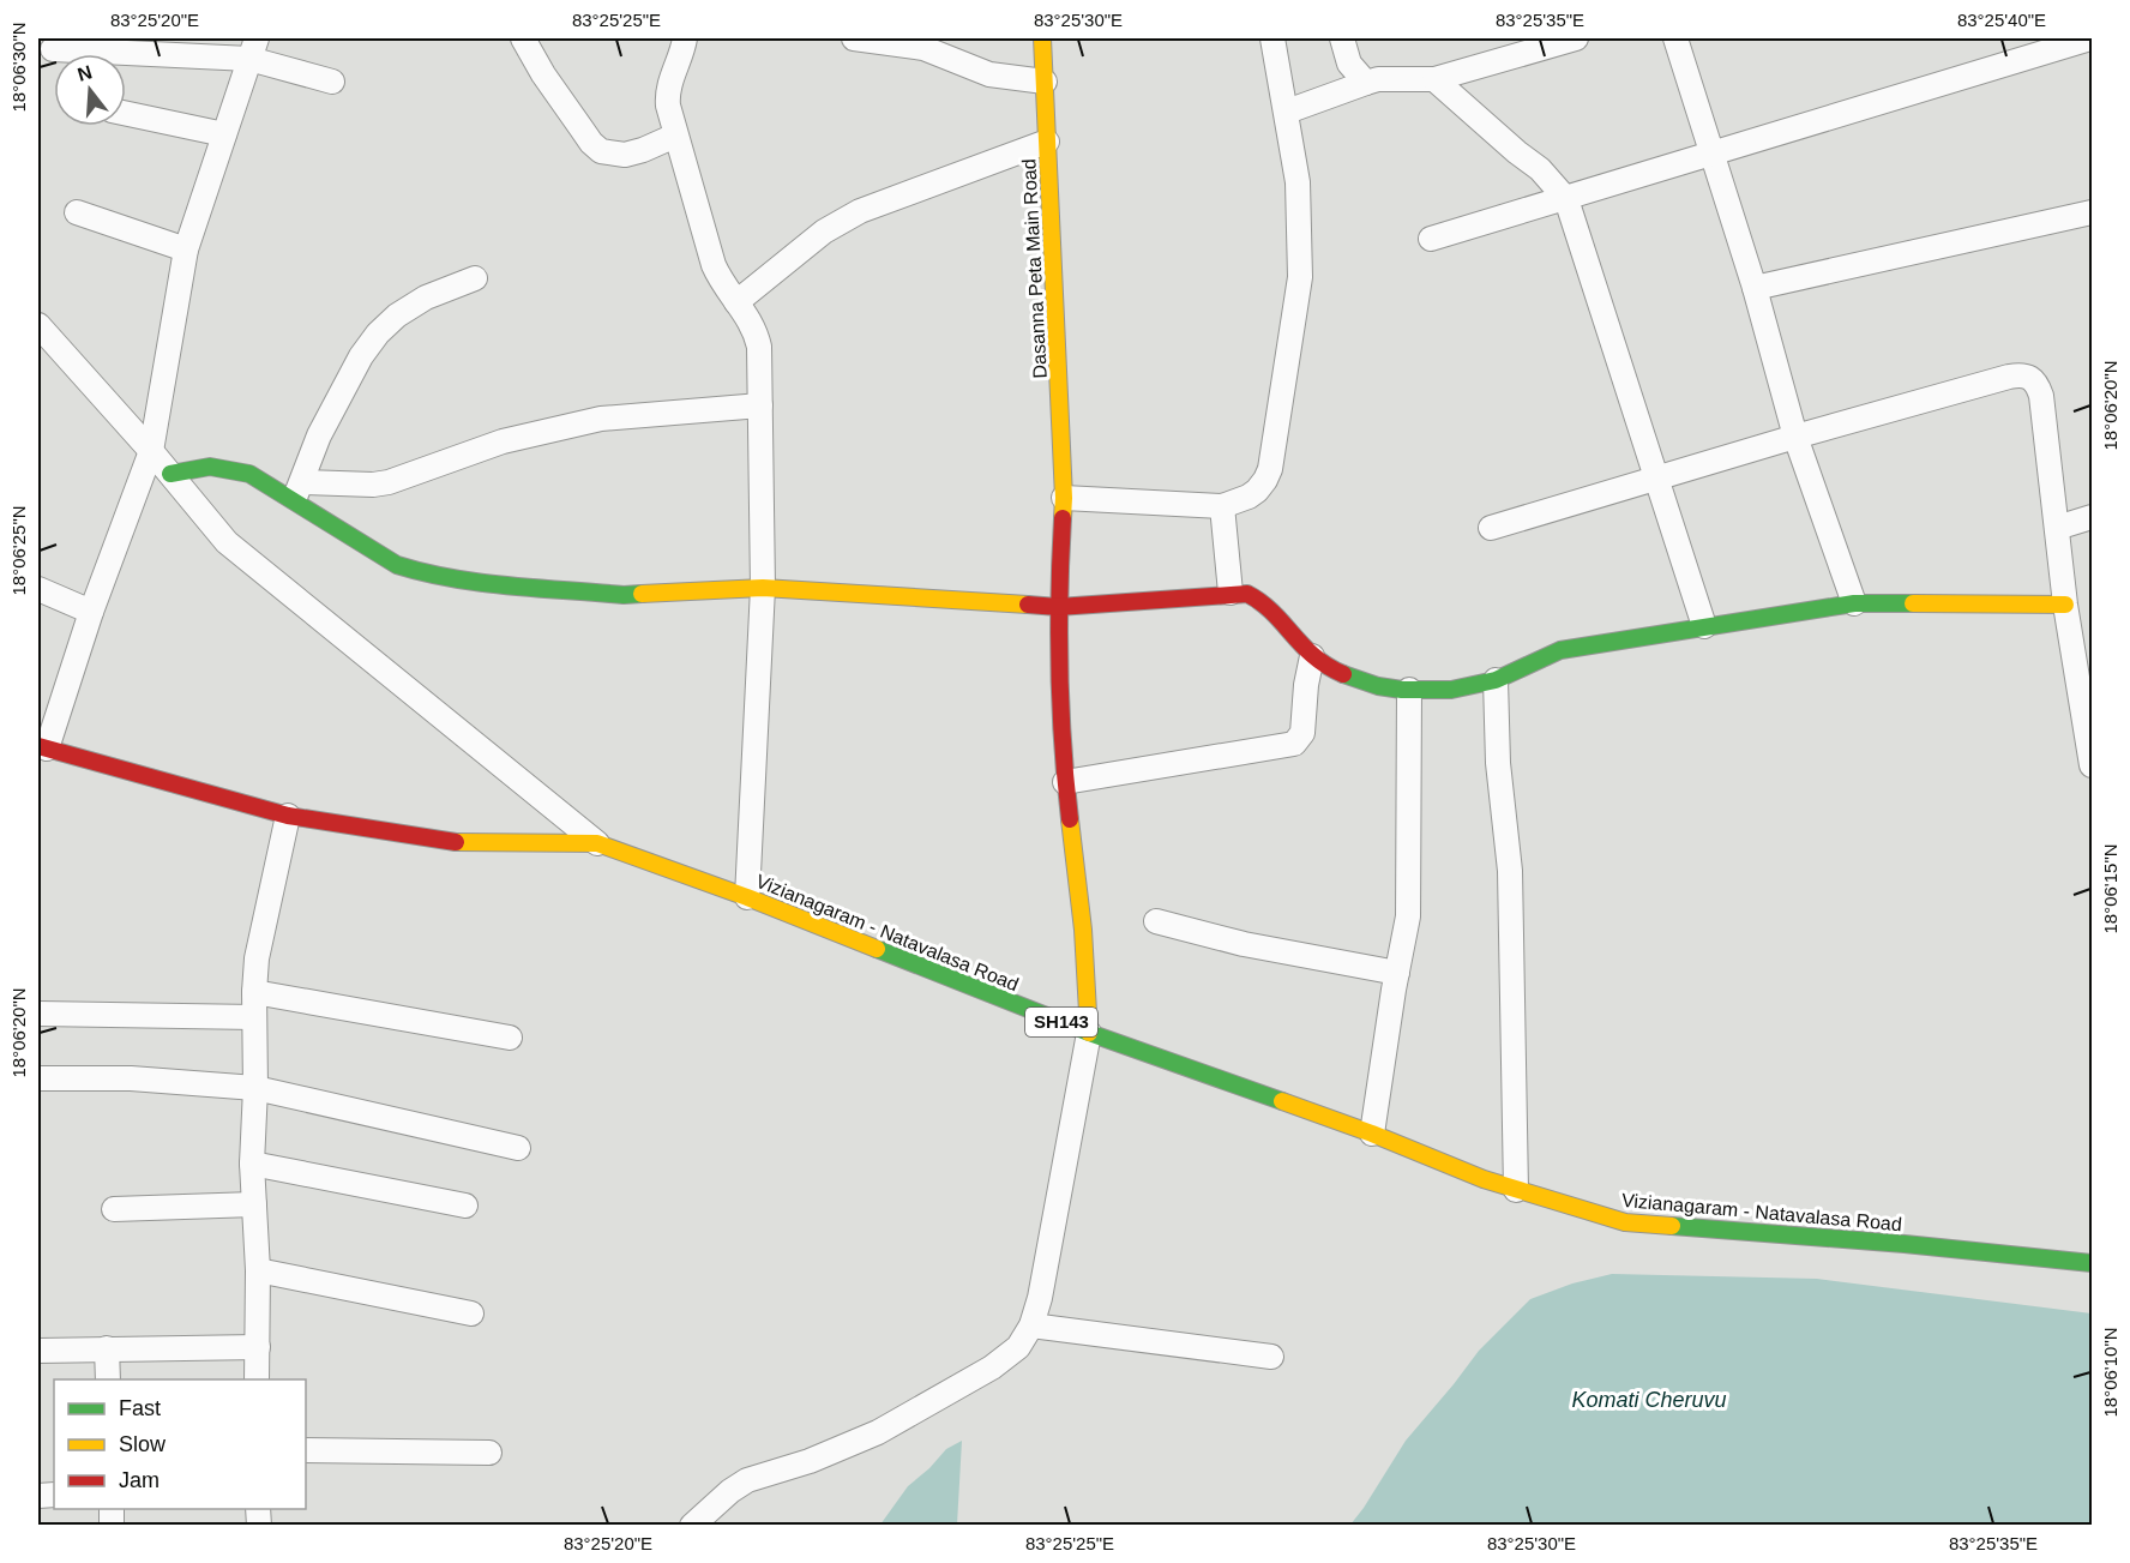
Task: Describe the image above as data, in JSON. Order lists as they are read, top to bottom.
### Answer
{
  "streets": {
    "street": ["Dasanna Peta Main Road", "Vizianagaram - Natavalasa Road", "SH143"]
  },
  "crossings": [
    ["Dasanna Peta Main Road", "Vizianagaram - Natavalasa Road"]
  ],
  "water": ["Komati Cheruvu"],
  "legend": ["Fast", "Slow", "Jam"],
  "north": "top",
  "coordinates": [
    "83°25'20\"E",
    "83°25'25\"E",
    "83°25'30\"E",
    "83°25'35\"E",
    "83°25'40\"E",
    "18°06'30\"N",
    "18°06'20\"N",
    "18°06'25\"N",
    "18°06'15\"N",
    "18°06'10\"N"
  ]
}
